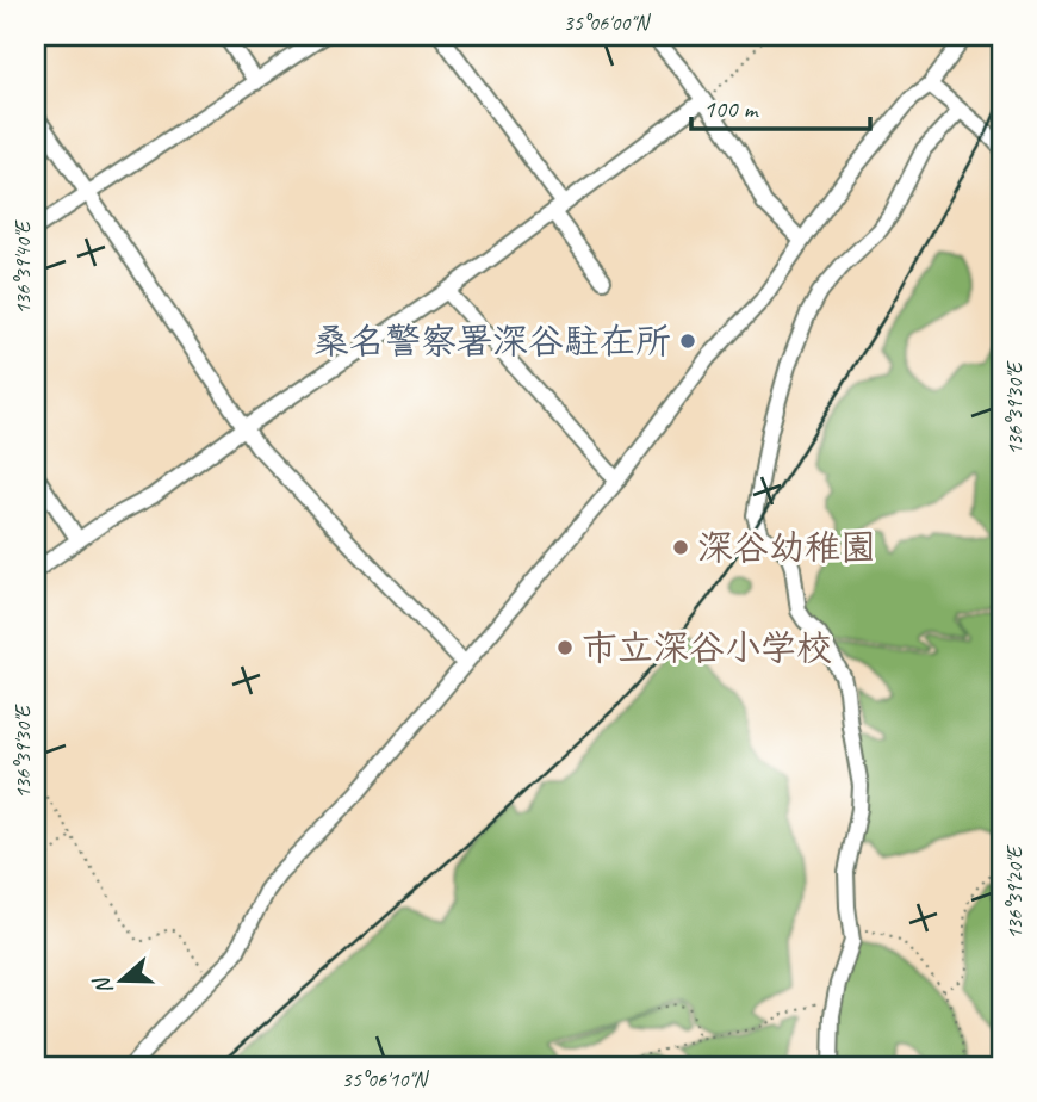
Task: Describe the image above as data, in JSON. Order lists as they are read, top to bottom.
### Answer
{
  "places": ["桑名警察署深谷駐在所", "深谷幼稚園", "市立深谷小学校"],
  "scale_bar": "100 m",
  "north": "left",
  "coordinates": [
    "35°06'00\"N",
    "136°39'40\"E",
    "136°39'30\"E",
    "136°39'20\"E",
    "35°06'10\"N"
  ]
}
